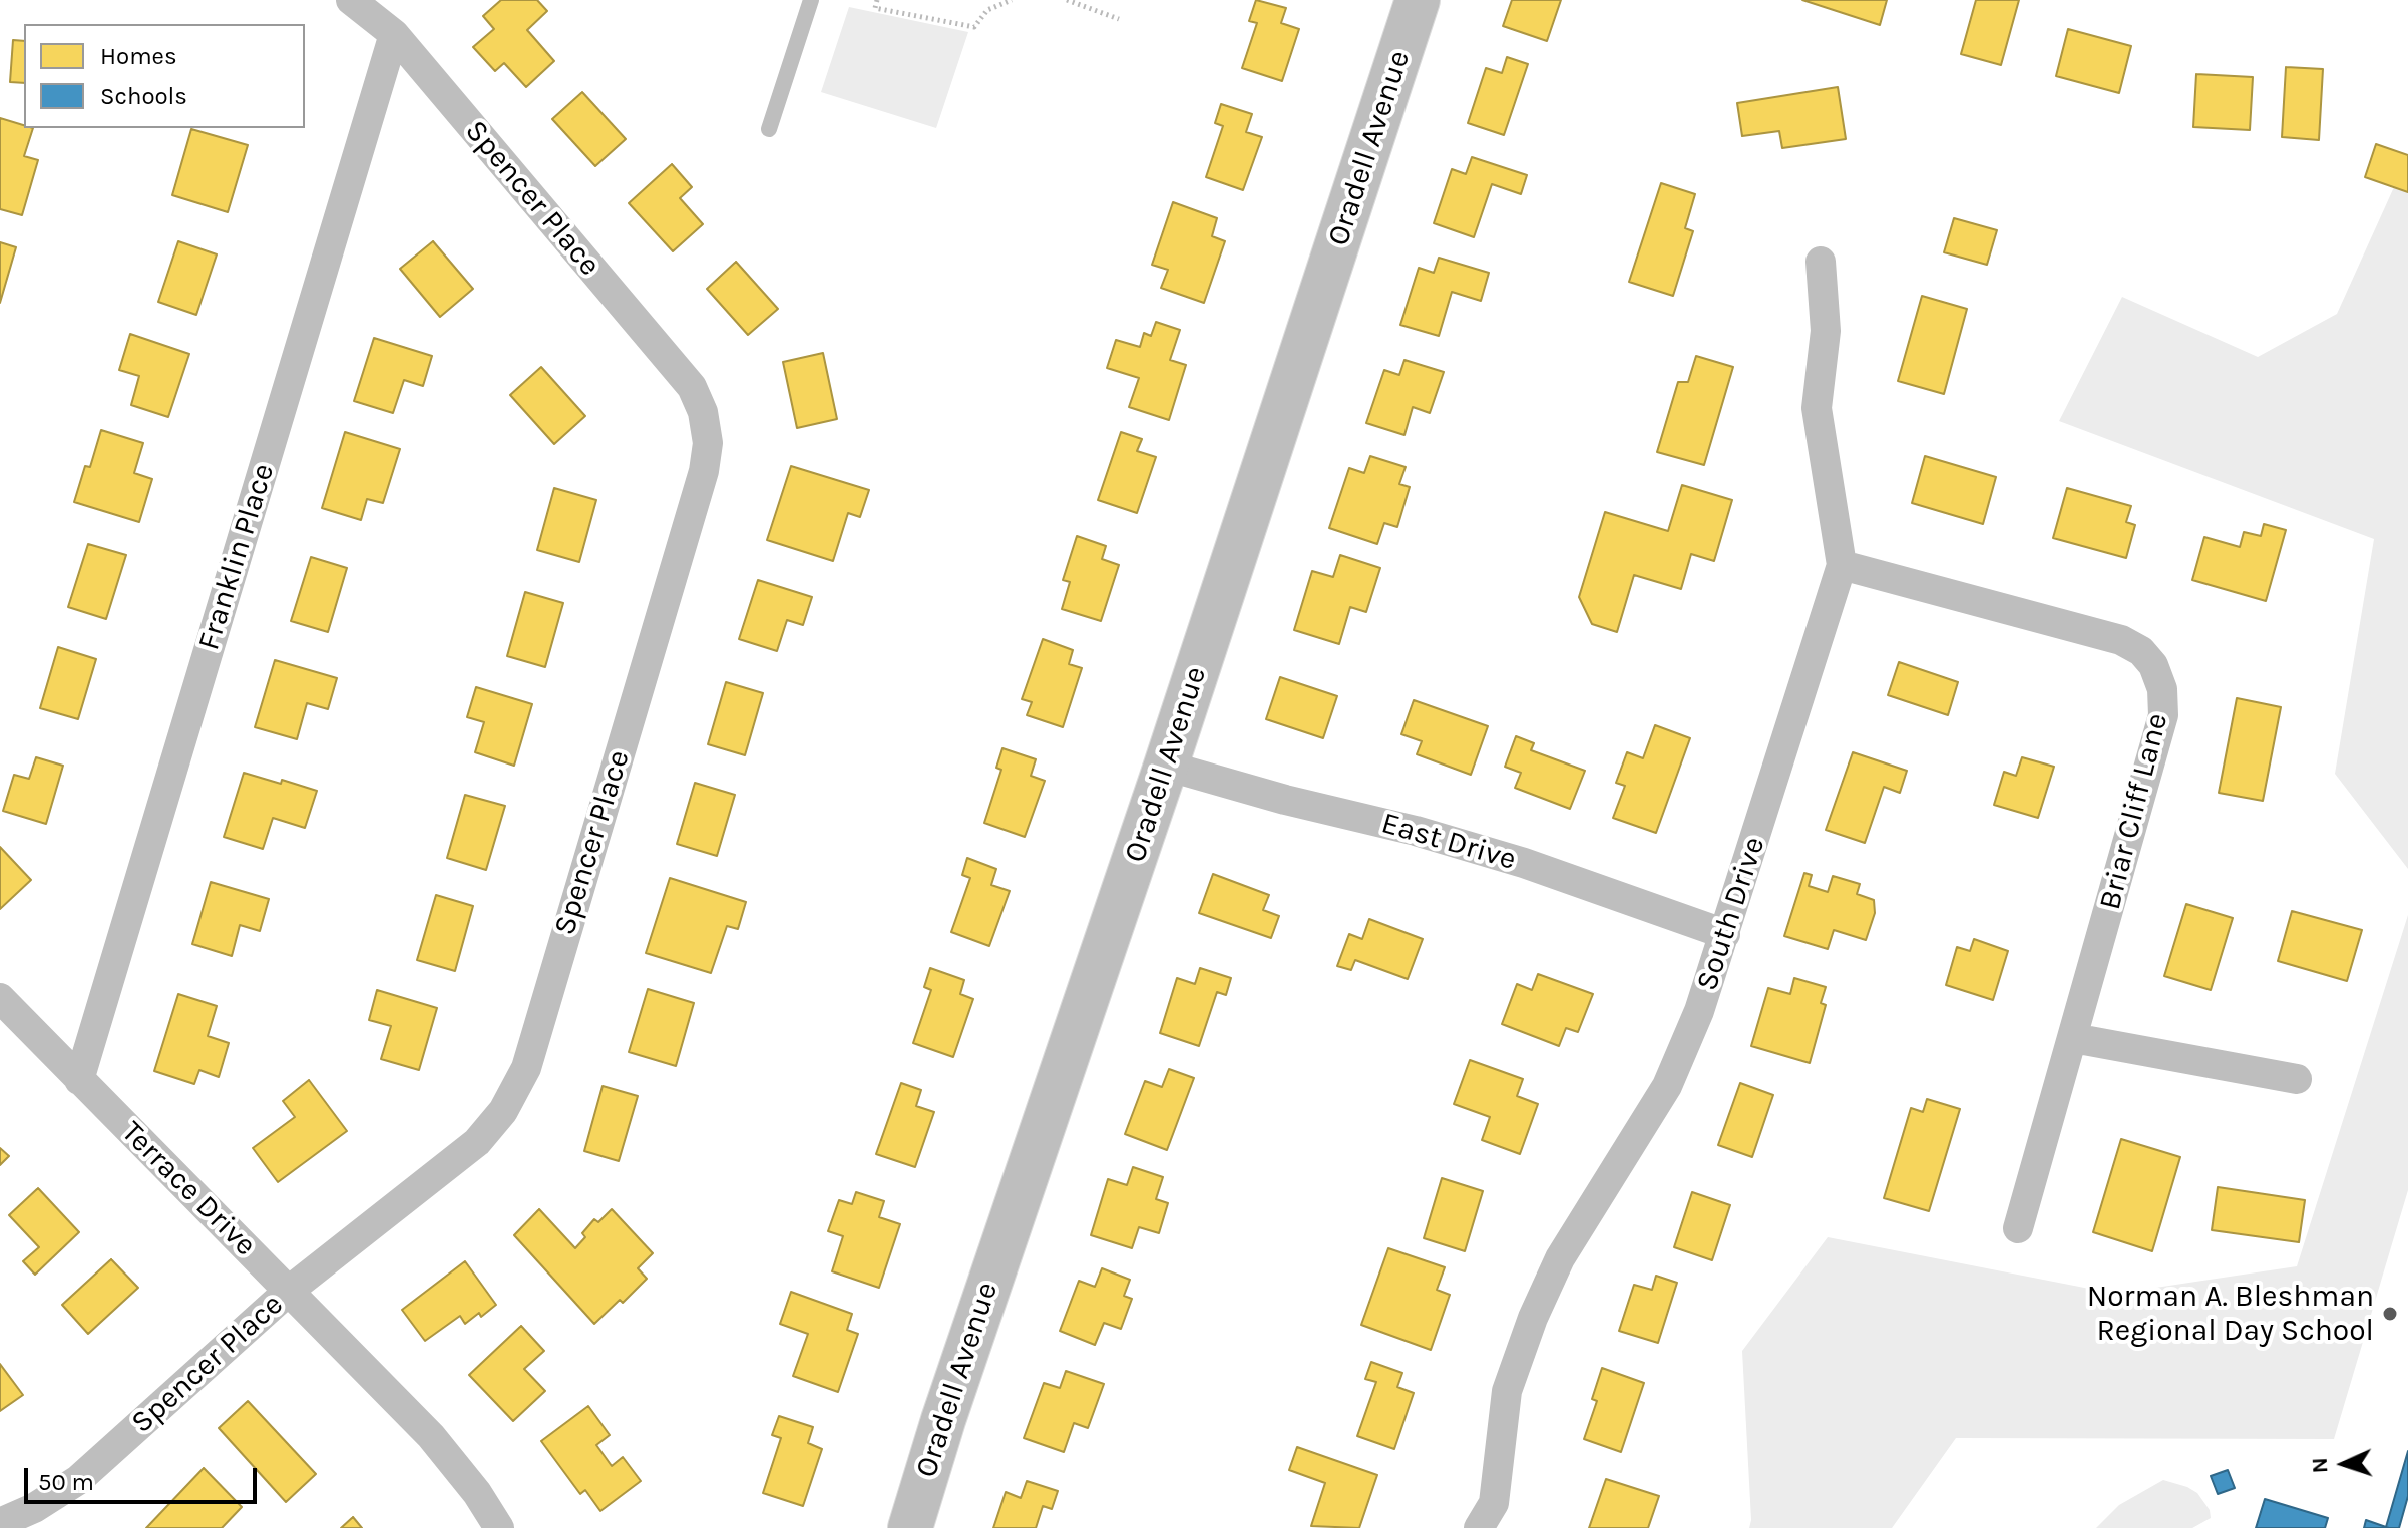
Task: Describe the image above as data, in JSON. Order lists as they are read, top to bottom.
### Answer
{
  "streets": {
    "main road": ["Oradell Avenue"],
    "street": [
      "Spencer Place",
      "Franklin Place",
      "Briar Cliff Lane",
      "East Drive",
      "South Drive",
      "Terrace Drive"
    ]
  },
  "crossings": [
    ["Oradell Avenue", "East Drive"],
    ["Spencer Place", "Franklin Place"],
    ["Spencer Place", "Terrace Drive"],
    ["Franklin Place", "Terrace Drive"],
    ["Briar Cliff Lane", "South Drive"],
    ["East Drive", "South Drive"]
  ],
  "places": ["Norman A. Bleshman Regional Day School"],
  "legend": ["Homes", "Schools"],
  "scale_bar": "50 m",
  "north": "left"
}
